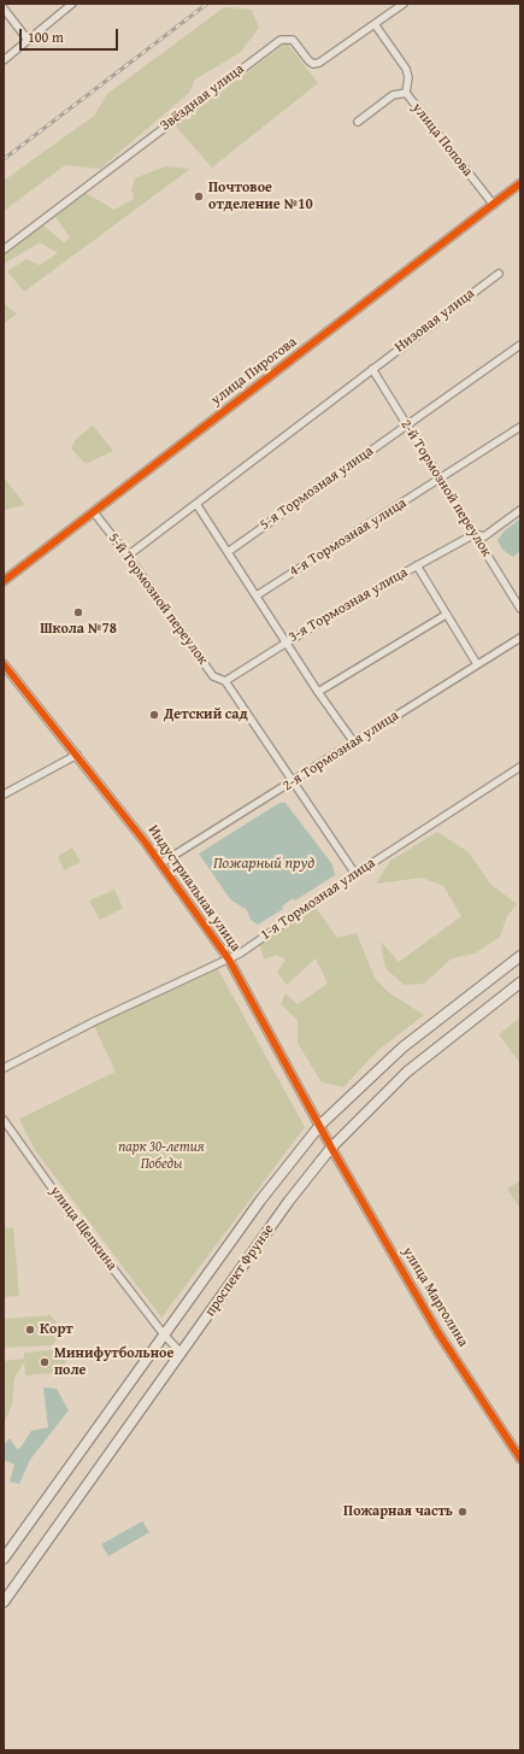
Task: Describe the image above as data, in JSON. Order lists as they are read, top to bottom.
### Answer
{
  "streets": {
    "main road": ["проспект Фрунзе"],
    "street": [
      "Звёздная улица",
      "улица Попова",
      "Низовая улица",
      "улица Пирогова",
      "5-я Тормозная улица",
      "2-й Тормозной переулок",
      "4-я Тормозная улица",
      "5-й Тормозной переулок",
      "3-я Тормозная улица",
      "2-я Тормозная улица",
      "Индустриальная улица",
      "1-я Тормозная улица",
      "улица Щепкина",
      "улица Марголина"
    ]
  },
  "crossings": [
    ["Звёздная улица", "улица Попова"],
    ["улица Попова", "улица Пирогова"],
    ["Низовая улица", "2-й Тормозной переулок"],
    ["улица Пирогова", "5-й Тормозной переулок"],
    ["5-я Тормозная улица", "2-й Тормозной переулок"],
    ["2-й Тормозной переулок", "4-я Тормозная улица"],
    ["2-й Тормозной переулок", "3-я Тормозная улица"],
    ["5-й Тормозной переулок", "3-я Тормозная улица"],
    ["5-й Тормозной переулок", "2-я Тормозная улица"],
    ["5-й Тормозной переулок", "1-я Тормозная улица"],
    ["2-я Тормозная улица", "Индустриальная улица"],
    ["Индустриальная улица", "1-я Тормозная улица"],
    ["Индустриальная улица", "проспект Фрунзе"],
    ["Индустриальная улица", "улица Марголина"],
    ["улица Щепкина", "проспект Фрунзе"],
    ["проспект Фрунзе", "улица Марголина"]
  ],
  "water": ["Пожарный пруд"],
  "parks": ["парк 30-летия Победы"],
  "places": [
    "Почтовое отделение №10",
    "Школа №78",
    "Детский сад",
    "Корт",
    "Минифутбольное поле",
    "Пожарная часть"
  ],
  "scale_bar": "100 m"
}
